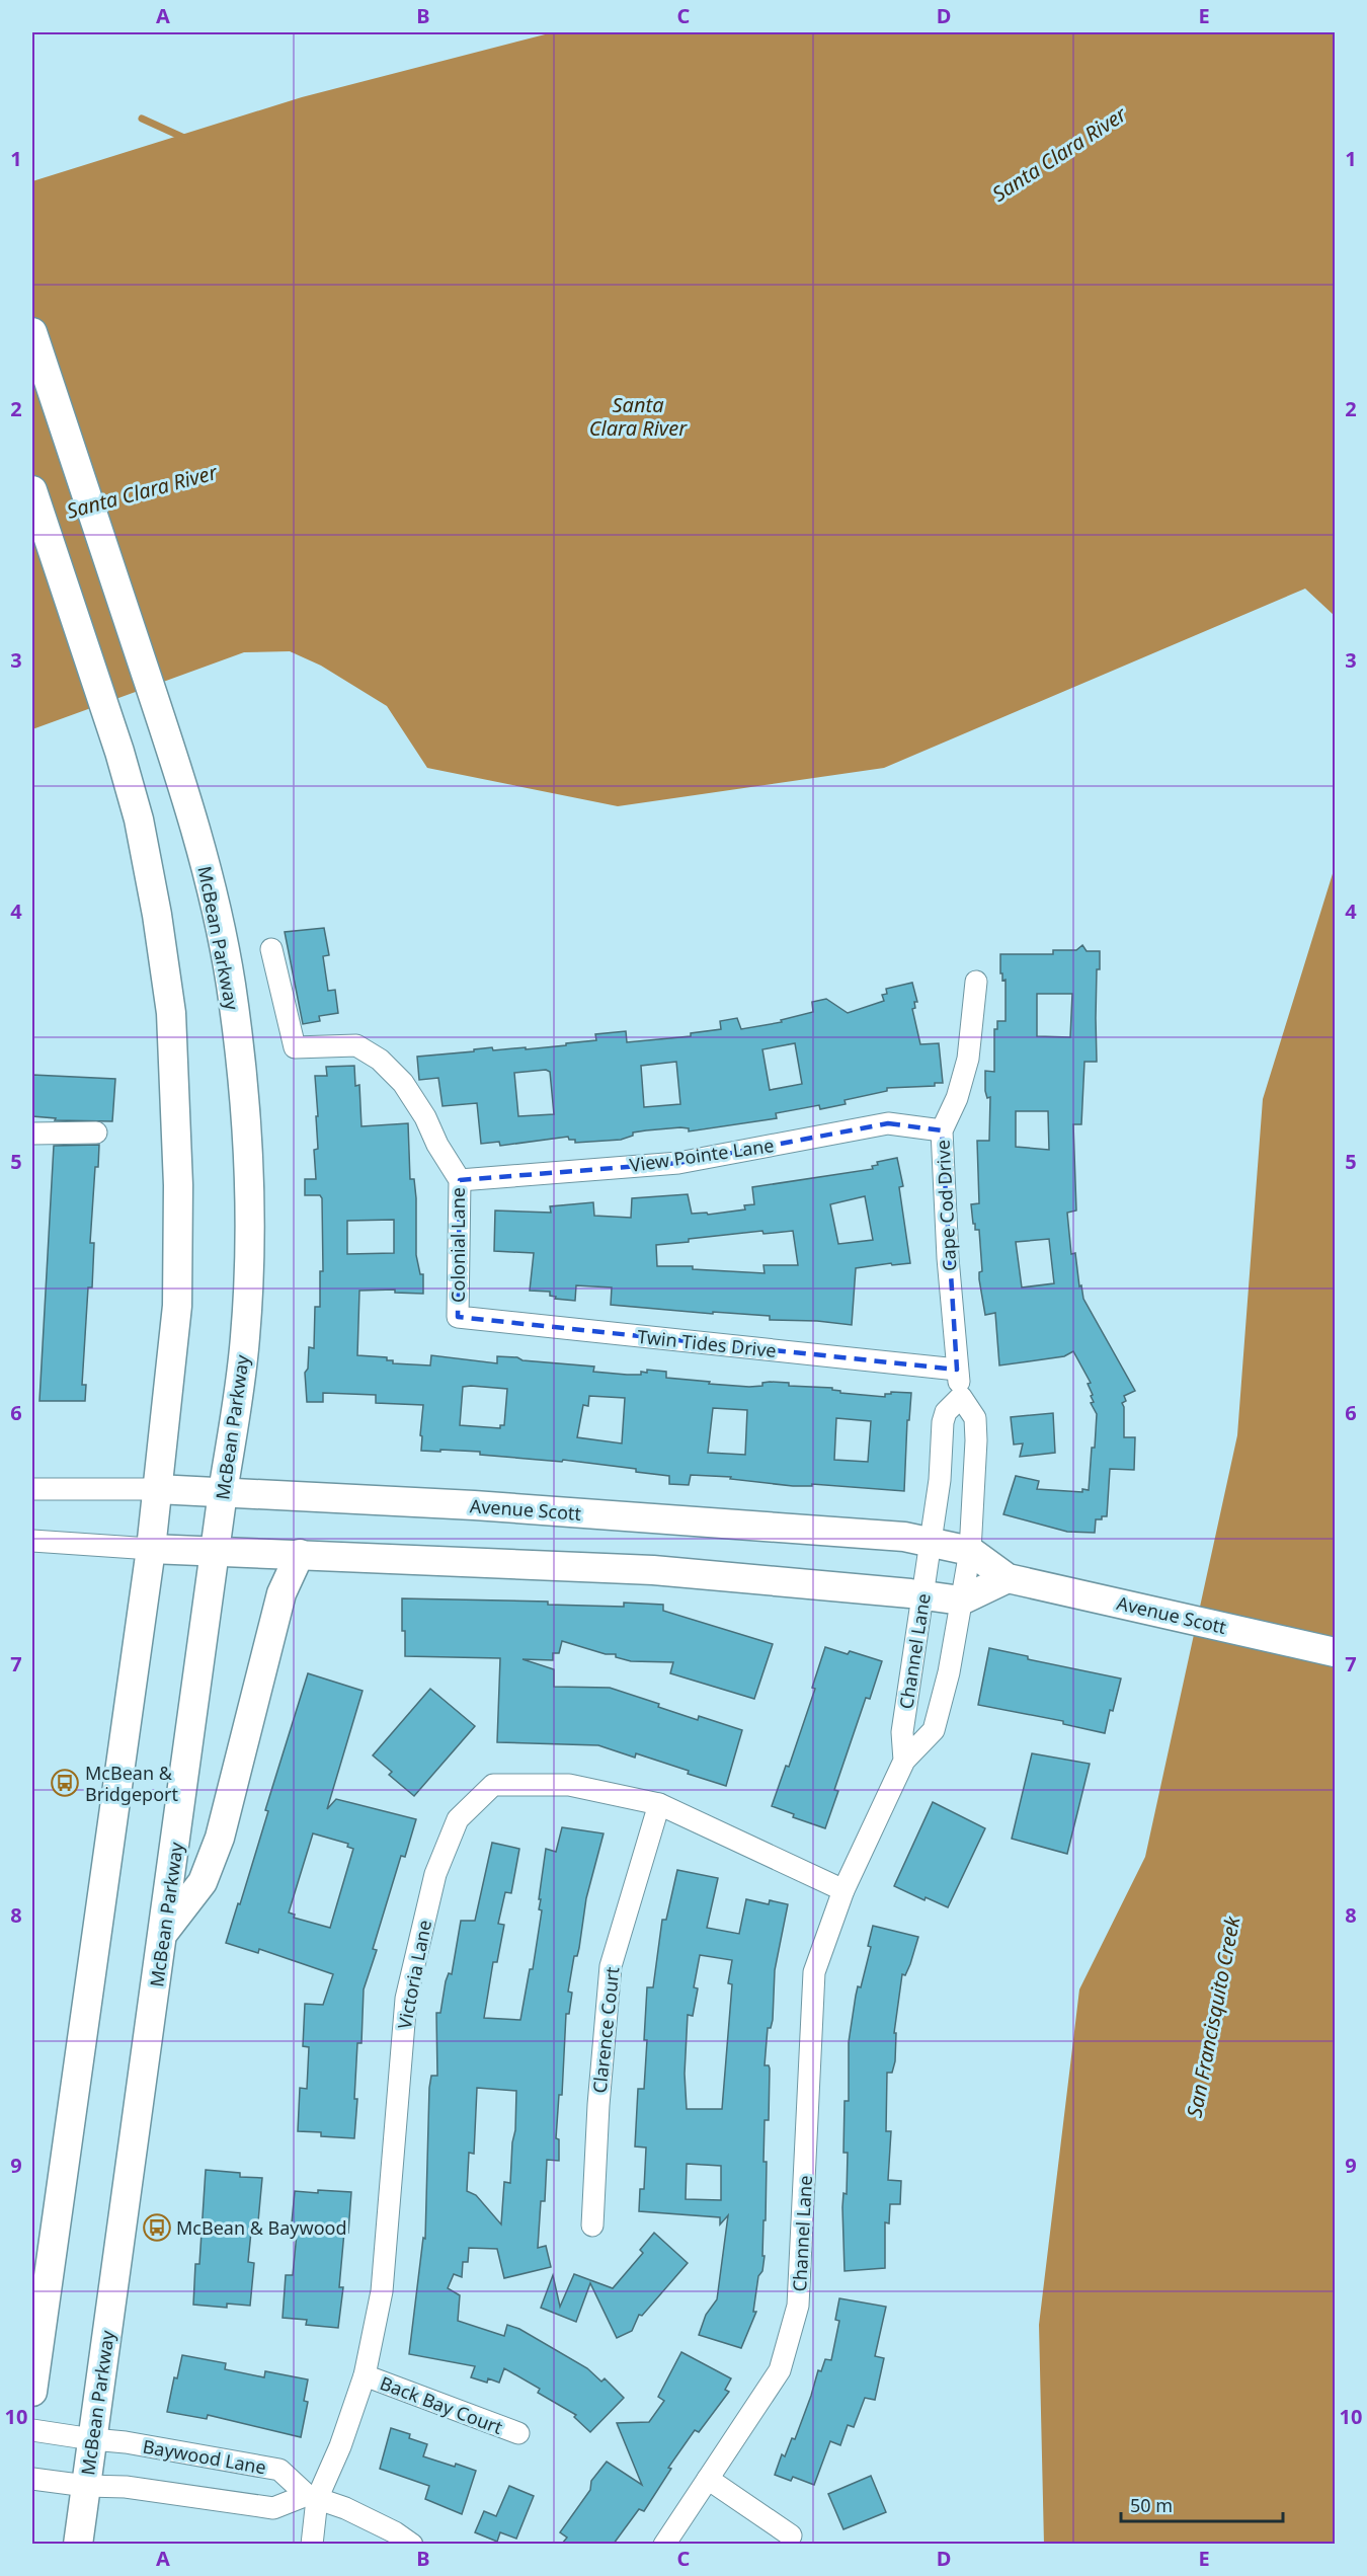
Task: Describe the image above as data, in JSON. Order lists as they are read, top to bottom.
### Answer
{
  "streets": {
    "main road": ["McBean Parkway", "Avenue Scott"],
    "street": [
      "View Pointe Lane",
      "Cape Cod Drive",
      "Colonial Lane",
      "Twin Tides Drive",
      "Channel Lane",
      "Victoria Lane",
      "Clarence Court",
      "Back Bay Court",
      "Baywood Lane"
    ]
  },
  "crossings": [
    ["McBean Parkway", "Avenue Scott"],
    ["McBean Parkway", "Baywood Lane"],
    ["View Pointe Lane", "Cape Cod Drive"],
    ["View Pointe Lane", "Colonial Lane"],
    ["Cape Cod Drive", "Twin Tides Drive"],
    ["Cape Cod Drive", "Avenue Scott"],
    ["Cape Cod Drive", "Channel Lane"],
    ["Colonial Lane", "Twin Tides Drive"],
    ["Avenue Scott", "Channel Lane"],
    ["Channel Lane", "Victoria Lane"],
    ["Victoria Lane", "Clarence Court"],
    ["Victoria Lane", "Back Bay Court"],
    ["Victoria Lane", "Baywood Lane"]
  ],
  "water": ["Santa Clara River", "San Francisquito Creek"],
  "places": {
    "bus stop": ["McBean & Bridgeport", "McBean & Baywood"]
  },
  "scale_bar": "50 m",
  "grid": {
    "columns": [
      "A",
      "B",
      "C",
      "D",
      "E"
    ],
    "rows": [
      "1",
      "2",
      "3",
      "4",
      "5",
      "6",
      "7",
      "8",
      "9",
      "10"
    ]
  }
}
